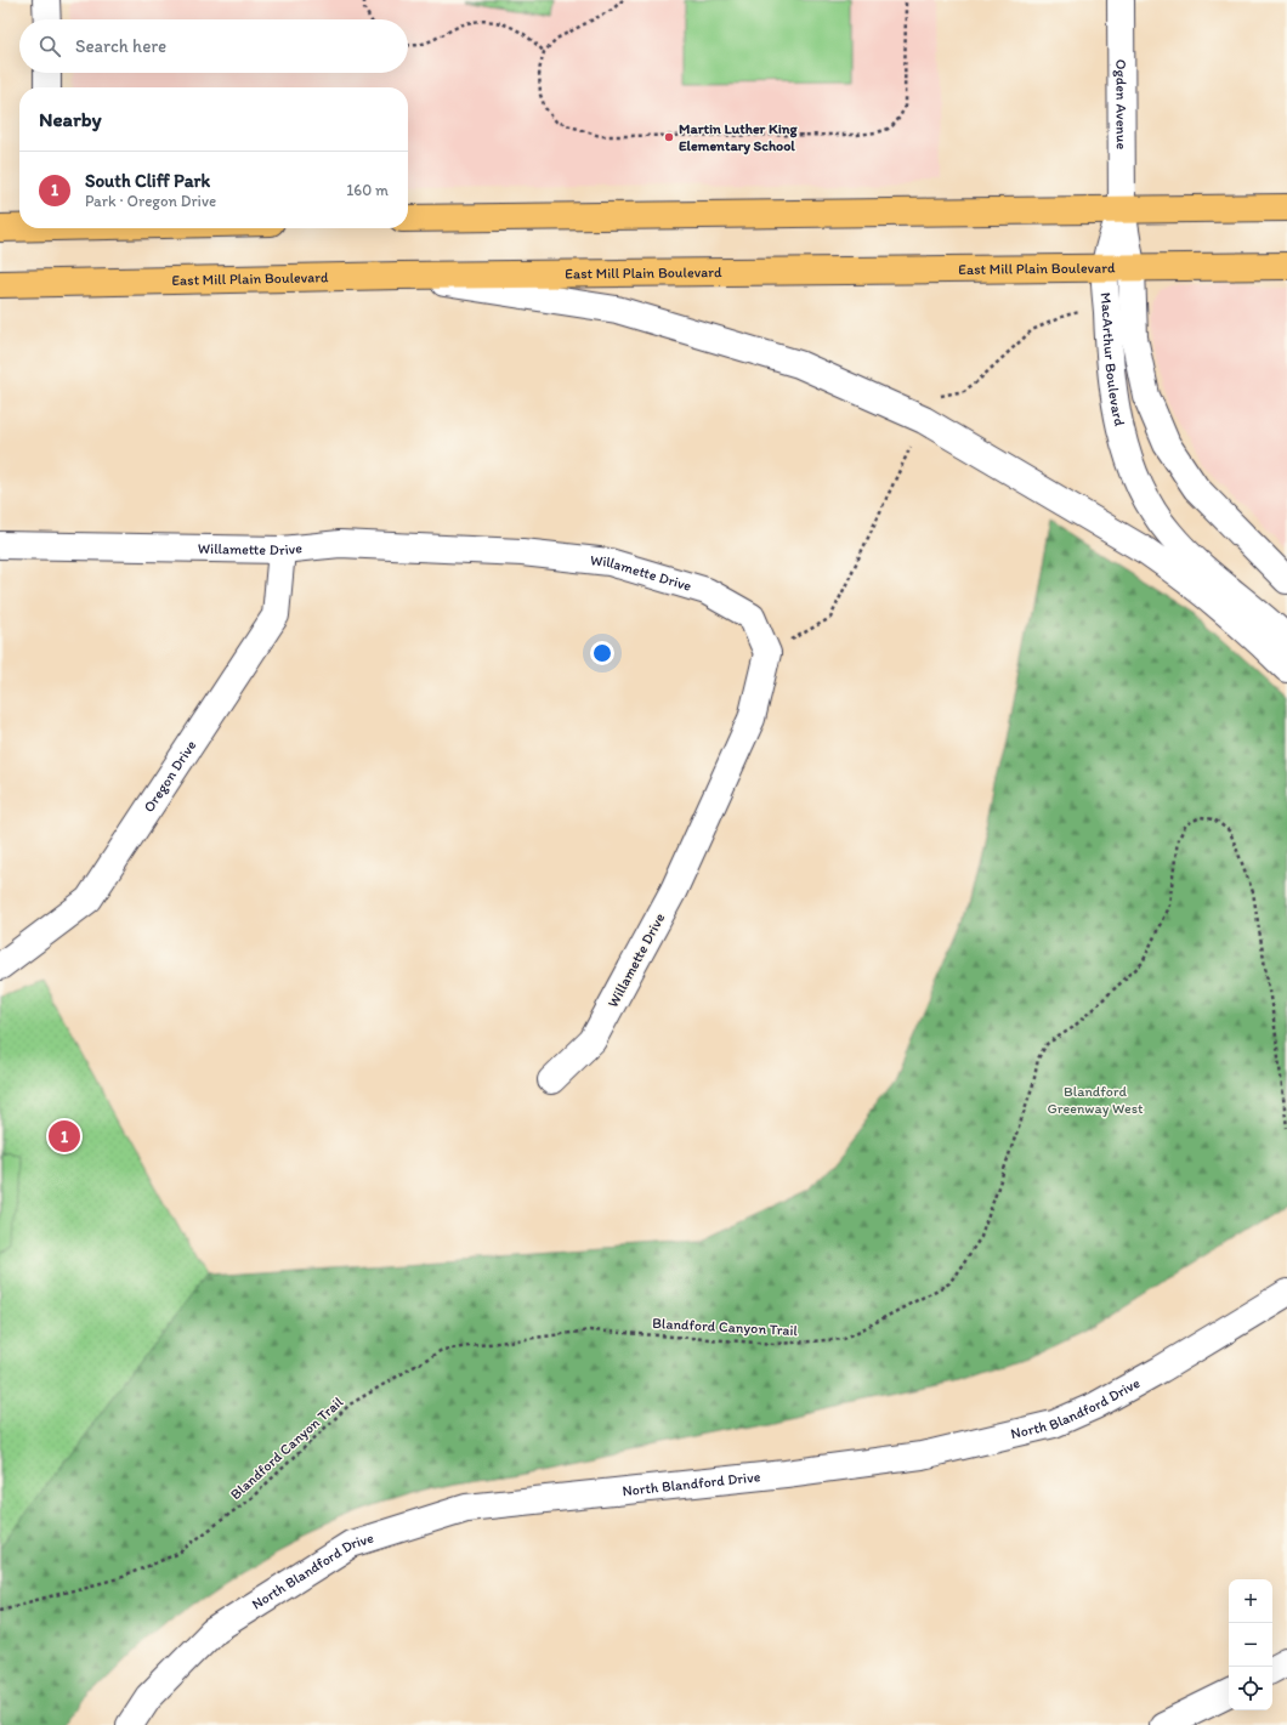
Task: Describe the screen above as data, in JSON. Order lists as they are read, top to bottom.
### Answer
{
  "streets": {
    "main road": ["East Mill Plain Boulevard"],
    "street": [
      "Ogden Avenue",
      "MacArthur Boulevard",
      "Willamette Drive",
      "Oregon Drive",
      "North Blandford Drive"
    ],
    "path": ["Blandford Canyon Trail"]
  },
  "crossings": [
    ["Ogden Avenue", "MacArthur Boulevard"],
    ["East Mill Plain Boulevard", "MacArthur Boulevard"],
    ["Willamette Drive", "Oregon Drive"]
  ],
  "parks": ["Blandford Greenway West"],
  "places": ["Martin Luther King Elementary School"],
  "page": {
    "search": "Search here",
    "heading": "Nearby",
    "list": [
      {
        "mark": "1",
        "name": "South Cliff Park",
        "note": "Park · Oregon Drive",
        "value": "160 m"
      }
    ],
    "pins": "1",
    "map_buttons": ["+", "−"]
  }
}
